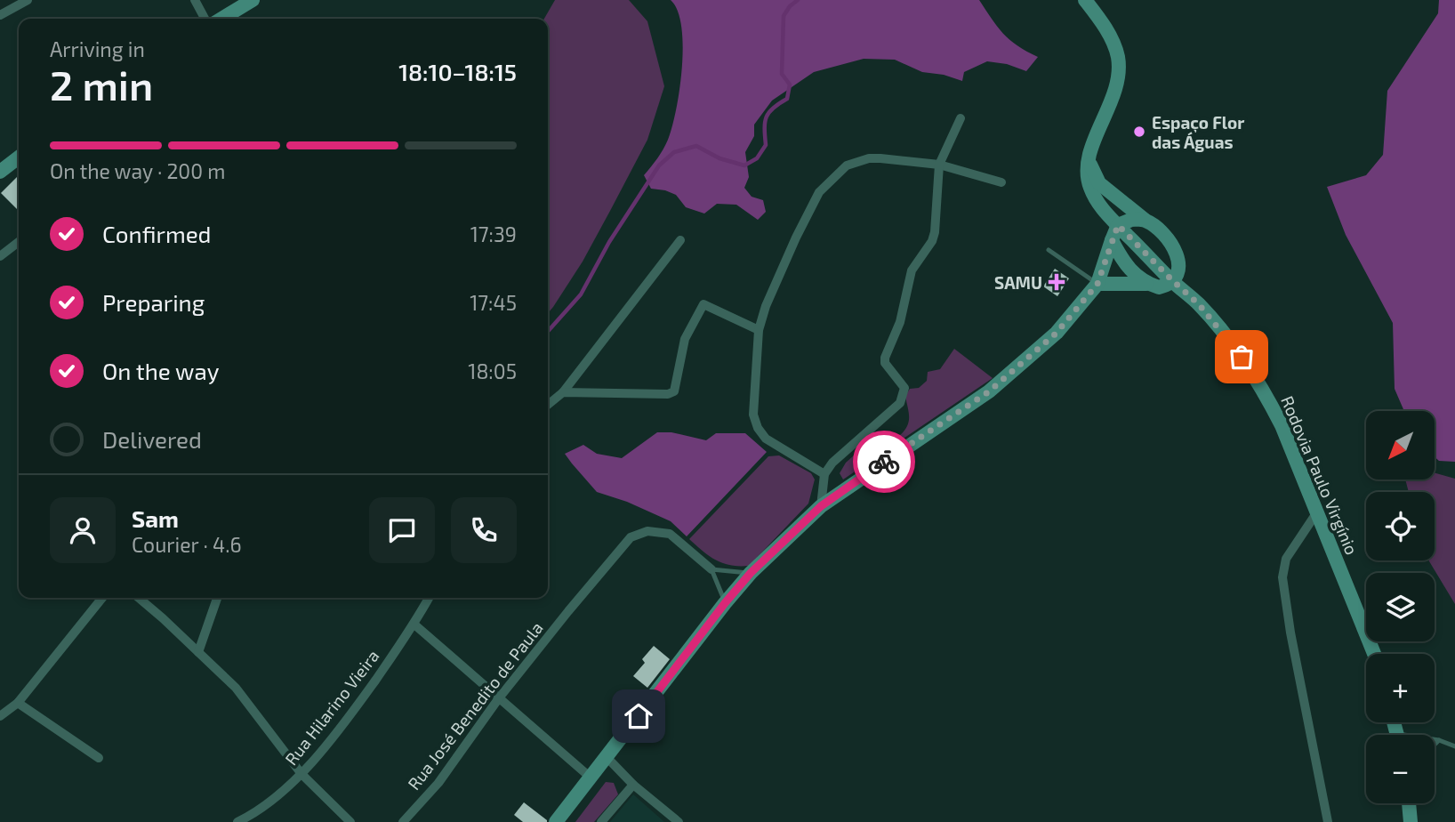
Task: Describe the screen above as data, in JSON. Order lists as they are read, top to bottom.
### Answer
{
  "streets": {
    "street": ["Rodovia Paulo Virgínio", "Rua José Benedito de Paula", "Rua Hilarino Vieira"]
  },
  "places": {
    "other": ["Espaço Flor das Águas"],
    "health": ["SAMU"]
  },
  "north": "bottom left",
  "page": {
    "heading": ["2 min", "Arriving in", "18:10–18:15"],
    "panel": ["Sam", "Courier · 4.6"],
    "bar": "On the way · 200 m",
    "list": [
      ["Confirmed", "17:39"],
      ["Preparing", "17:45"],
      ["On the way", "18:05"],
      "Delivered"
    ],
    "map_buttons": ["+", "−"]
  }
}
